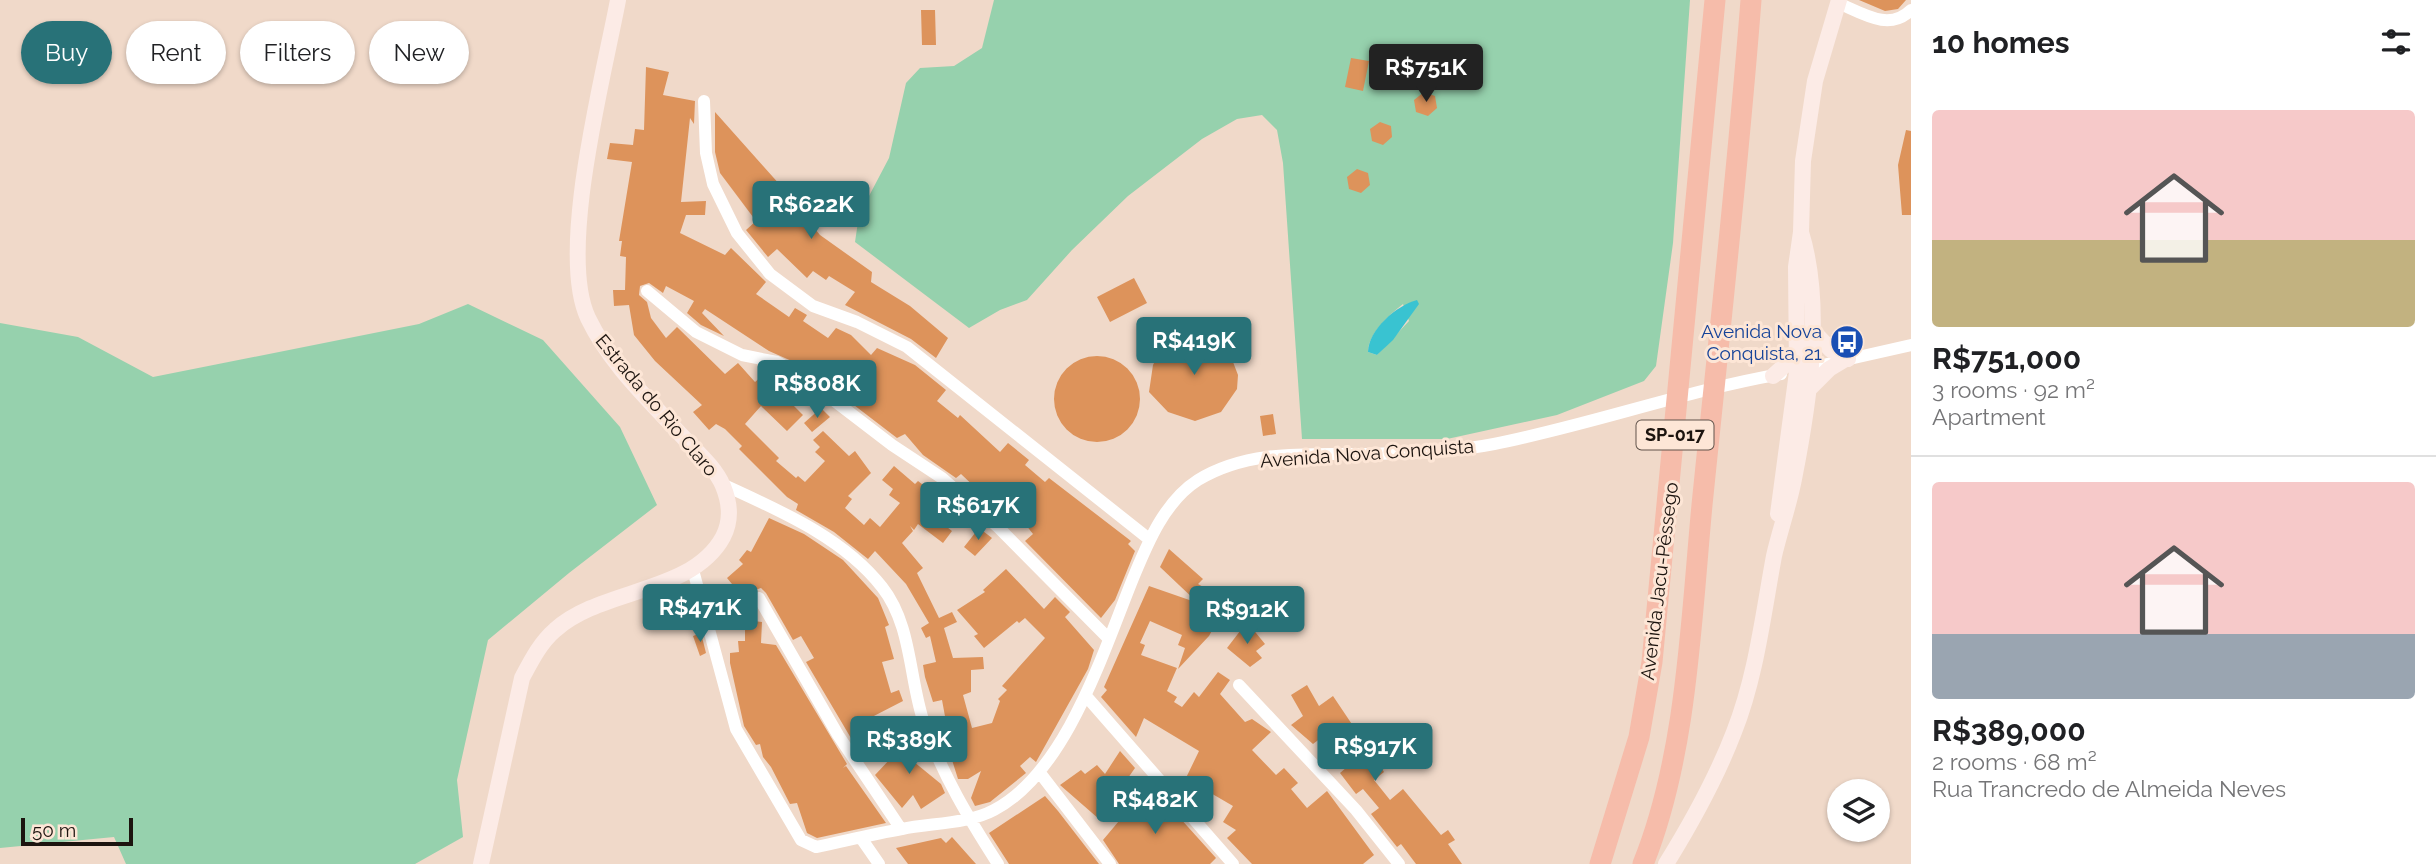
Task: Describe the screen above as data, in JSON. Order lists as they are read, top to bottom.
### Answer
{
  "streets": {
    "highway": ["SP-017", "Avenida Jacu-Pêssego"],
    "street": ["Estrada do Rio Claro", "Avenida Nova Conquista"]
  },
  "crossings": [
    ["Estrada do Rio Claro", "Avenida Nova Conquista"]
  ],
  "places": {
    "bus stop": ["Avenida Nova Conquista, 21"]
  },
  "scale_bar": "50 m",
  "page": {
    "heading": "10 homes",
    "chip": [
      "Buy",
      "Rent",
      "Filters",
      "New"
    ],
    "price": [
      "R$751K",
      "R$622K",
      "R$419K",
      "R$808K",
      "R$617K",
      "R$471K",
      "R$912K",
      "R$389K",
      "R$917K",
      "R$482K"
    ],
    "list": [
      {
        "name": "R$751,000",
        "note": "3 rooms · 92 m² · Apartment"
      },
      {
        "name": "R$389,000",
        "note": "2 rooms · 68 m² · Rua Trancredo de Almeida Neves"
      }
    ],
    "scale": "50 m"
  }
}
